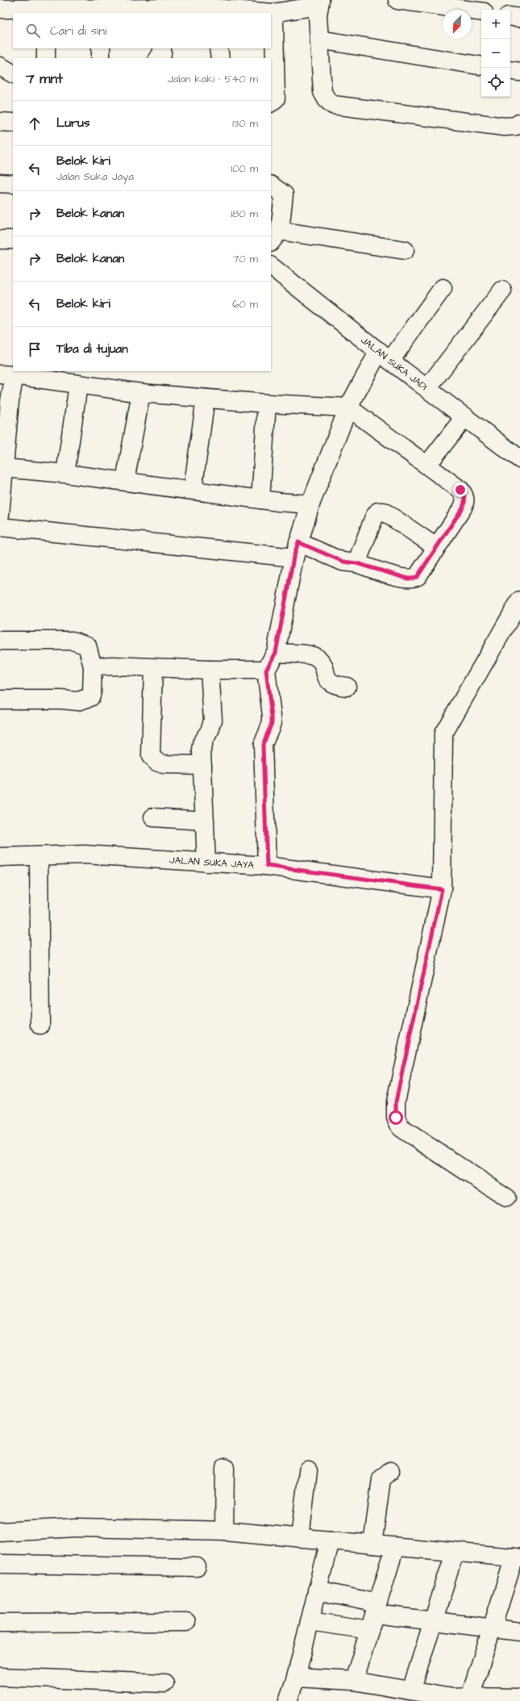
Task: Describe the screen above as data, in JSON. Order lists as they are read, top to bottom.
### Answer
{
  "streets": {
    "street": ["JALAN SUKA JADI", "JALAN SUKA JAYA"]
  },
  "north": "bottom left",
  "page": {
    "map_buttons": ["+", "−"],
    "search": "Cari di sini",
    "heading": ["7 mnt", "Jalan kaki · 540 m"],
    "list": [
      ["Lurus", "130 m"],
      ["Belok kiri", "Jalan Suka Jaya", "100 m"],
      ["Belok kanan", "180 m"],
      ["Belok kanan", "70 m"],
      ["Belok kiri", "60 m"],
      "Tiba di tujuan"
    ]
  }
}
